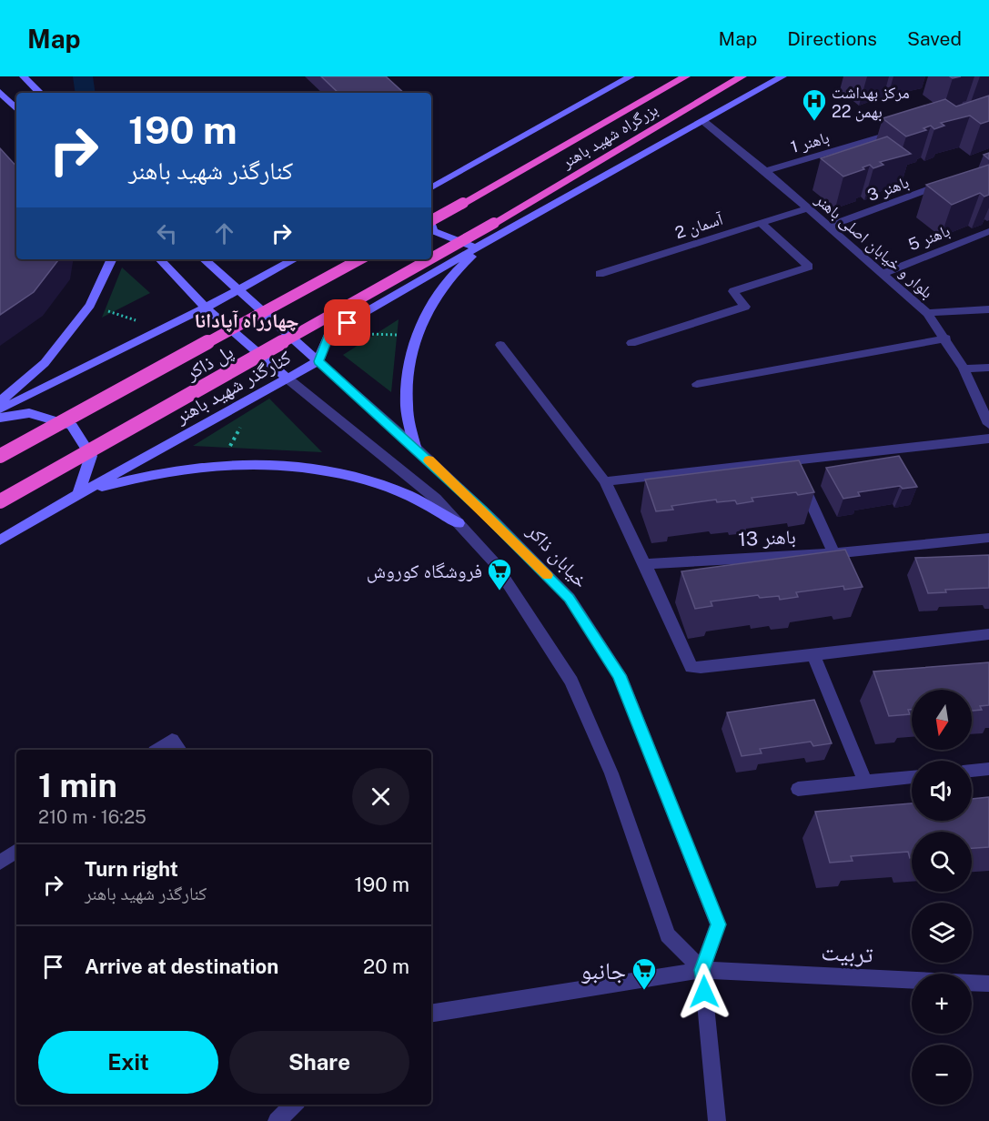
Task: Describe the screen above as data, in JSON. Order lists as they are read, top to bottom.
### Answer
{
  "streets": {
    "highway": ["بزرگراه شهید باهنر", "پل ذاکر"],
    "main road": ["کنارگذر شهید باهنر", "خیابان ذاکر"],
    "street": [
      "باهنر 1",
      "باهنر 3",
      "آسمان 2",
      "باهنر 5",
      "بلوار و خیابان اصلی باهنر",
      "باهنر 13",
      "تربیت"
    ]
  },
  "crossings": [
    ["بزرگراه شهید باهنر", "پل ذاکر"],
    ["باهنر 1", "بلوار و خیابان اصلی باهنر"],
    ["باهنر 3", "بلوار و خیابان اصلی باهنر"],
    ["آسمان 2", "بلوار و خیابان اصلی باهنر"],
    ["باهنر 5", "بلوار و خیابان اصلی باهنر"],
    ["کنارگذر شهید باهنر", "خیابان ذاکر"],
    ["خیابان ذاکر", "تربیت"]
  ],
  "districts": ["چهارراه آپادانا"],
  "places": {
    "hospital": ["مرکز بهداشت 22 بهمن"],
    "supermarket": ["فروشگاه کوروش", "جانبو"]
  },
  "north": "bottom",
  "page": {
    "header": "Map",
    "nav": ["Map", "Directions", "Saved"],
    "turn": ["190 m", "کنارگذر شهید باهنر"],
    "map_buttons": ["+", "−"],
    "heading": ["1 min", "210 m · 16:25"],
    "list": [
      {
        "name": "Turn right",
        "note": "کنارگذر شهید باهنر",
        "value": "190 m"
      },
      {
        "name": "Arrive at destination",
        "value": "20 m"
      }
    ],
    "buttons": ["Exit", "Share"]
  }
}
